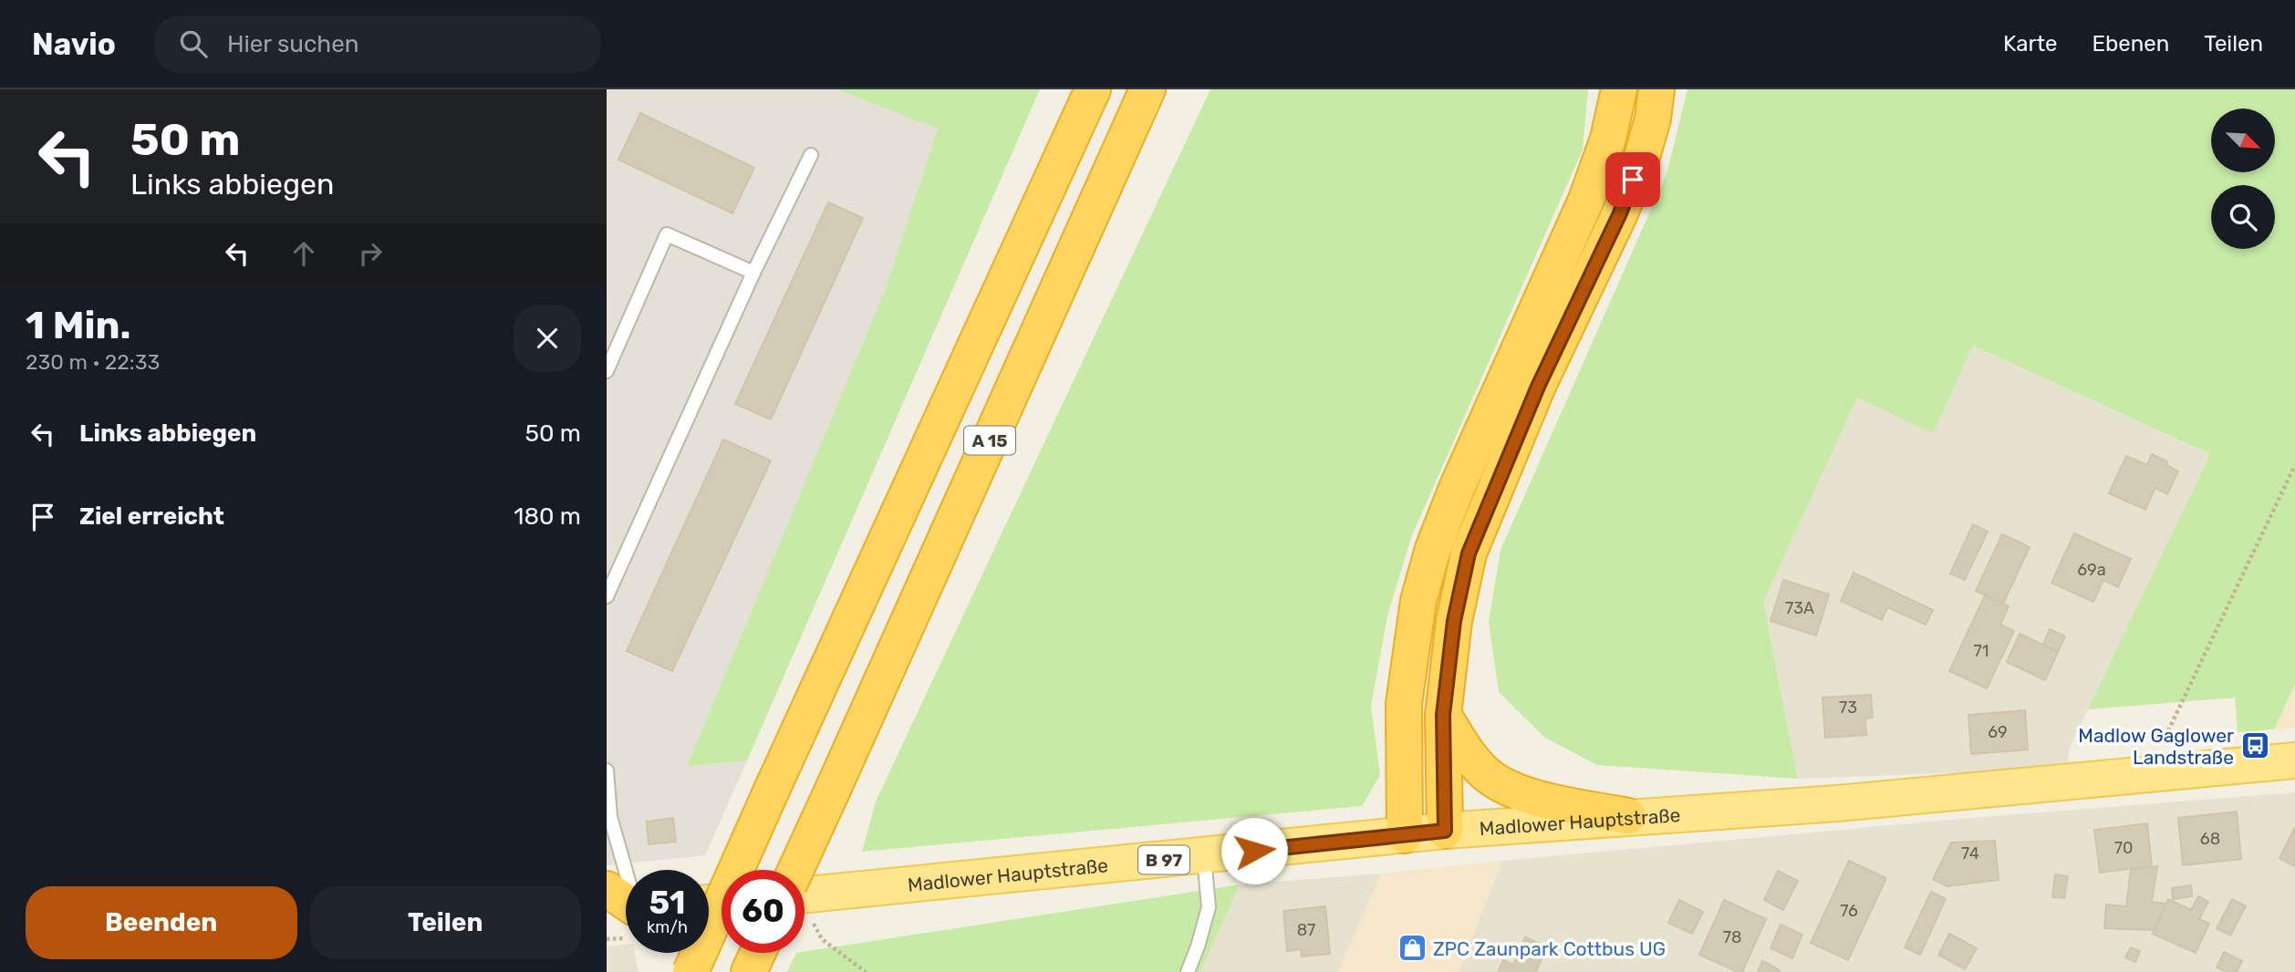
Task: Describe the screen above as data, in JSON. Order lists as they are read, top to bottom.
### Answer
{
  "streets": {
    "highway": ["A 15"],
    "main road": ["Madlower Hauptstraße", "B 97"]
  },
  "places": {
    "bus stop": ["Madlow Gaglower Landstraße"],
    "shop": ["ZPC Zaunpark Cottbus UG"]
  },
  "house_numbers": [
    "69a",
    "73A",
    "71",
    "73",
    "69",
    "68",
    "70",
    "74",
    "76",
    "87",
    "78"
  ],
  "north": "bottom right",
  "page": {
    "header": "Navio",
    "search": "Hier suchen",
    "nav": ["Karte", "Ebenen", "Teilen"],
    "turn": ["50 m", "Links abbiegen"],
    "heading": ["1 Min.", "230 m · 22:33"],
    "list": [
      {
        "name": "Links abbiegen",
        "value": "50 m"
      },
      {
        "name": "Ziel erreicht",
        "value": "180 m"
      }
    ],
    "speed": "51 km/h",
    "limit": "60",
    "buttons": ["Beenden", "Teilen"]
  }
}
